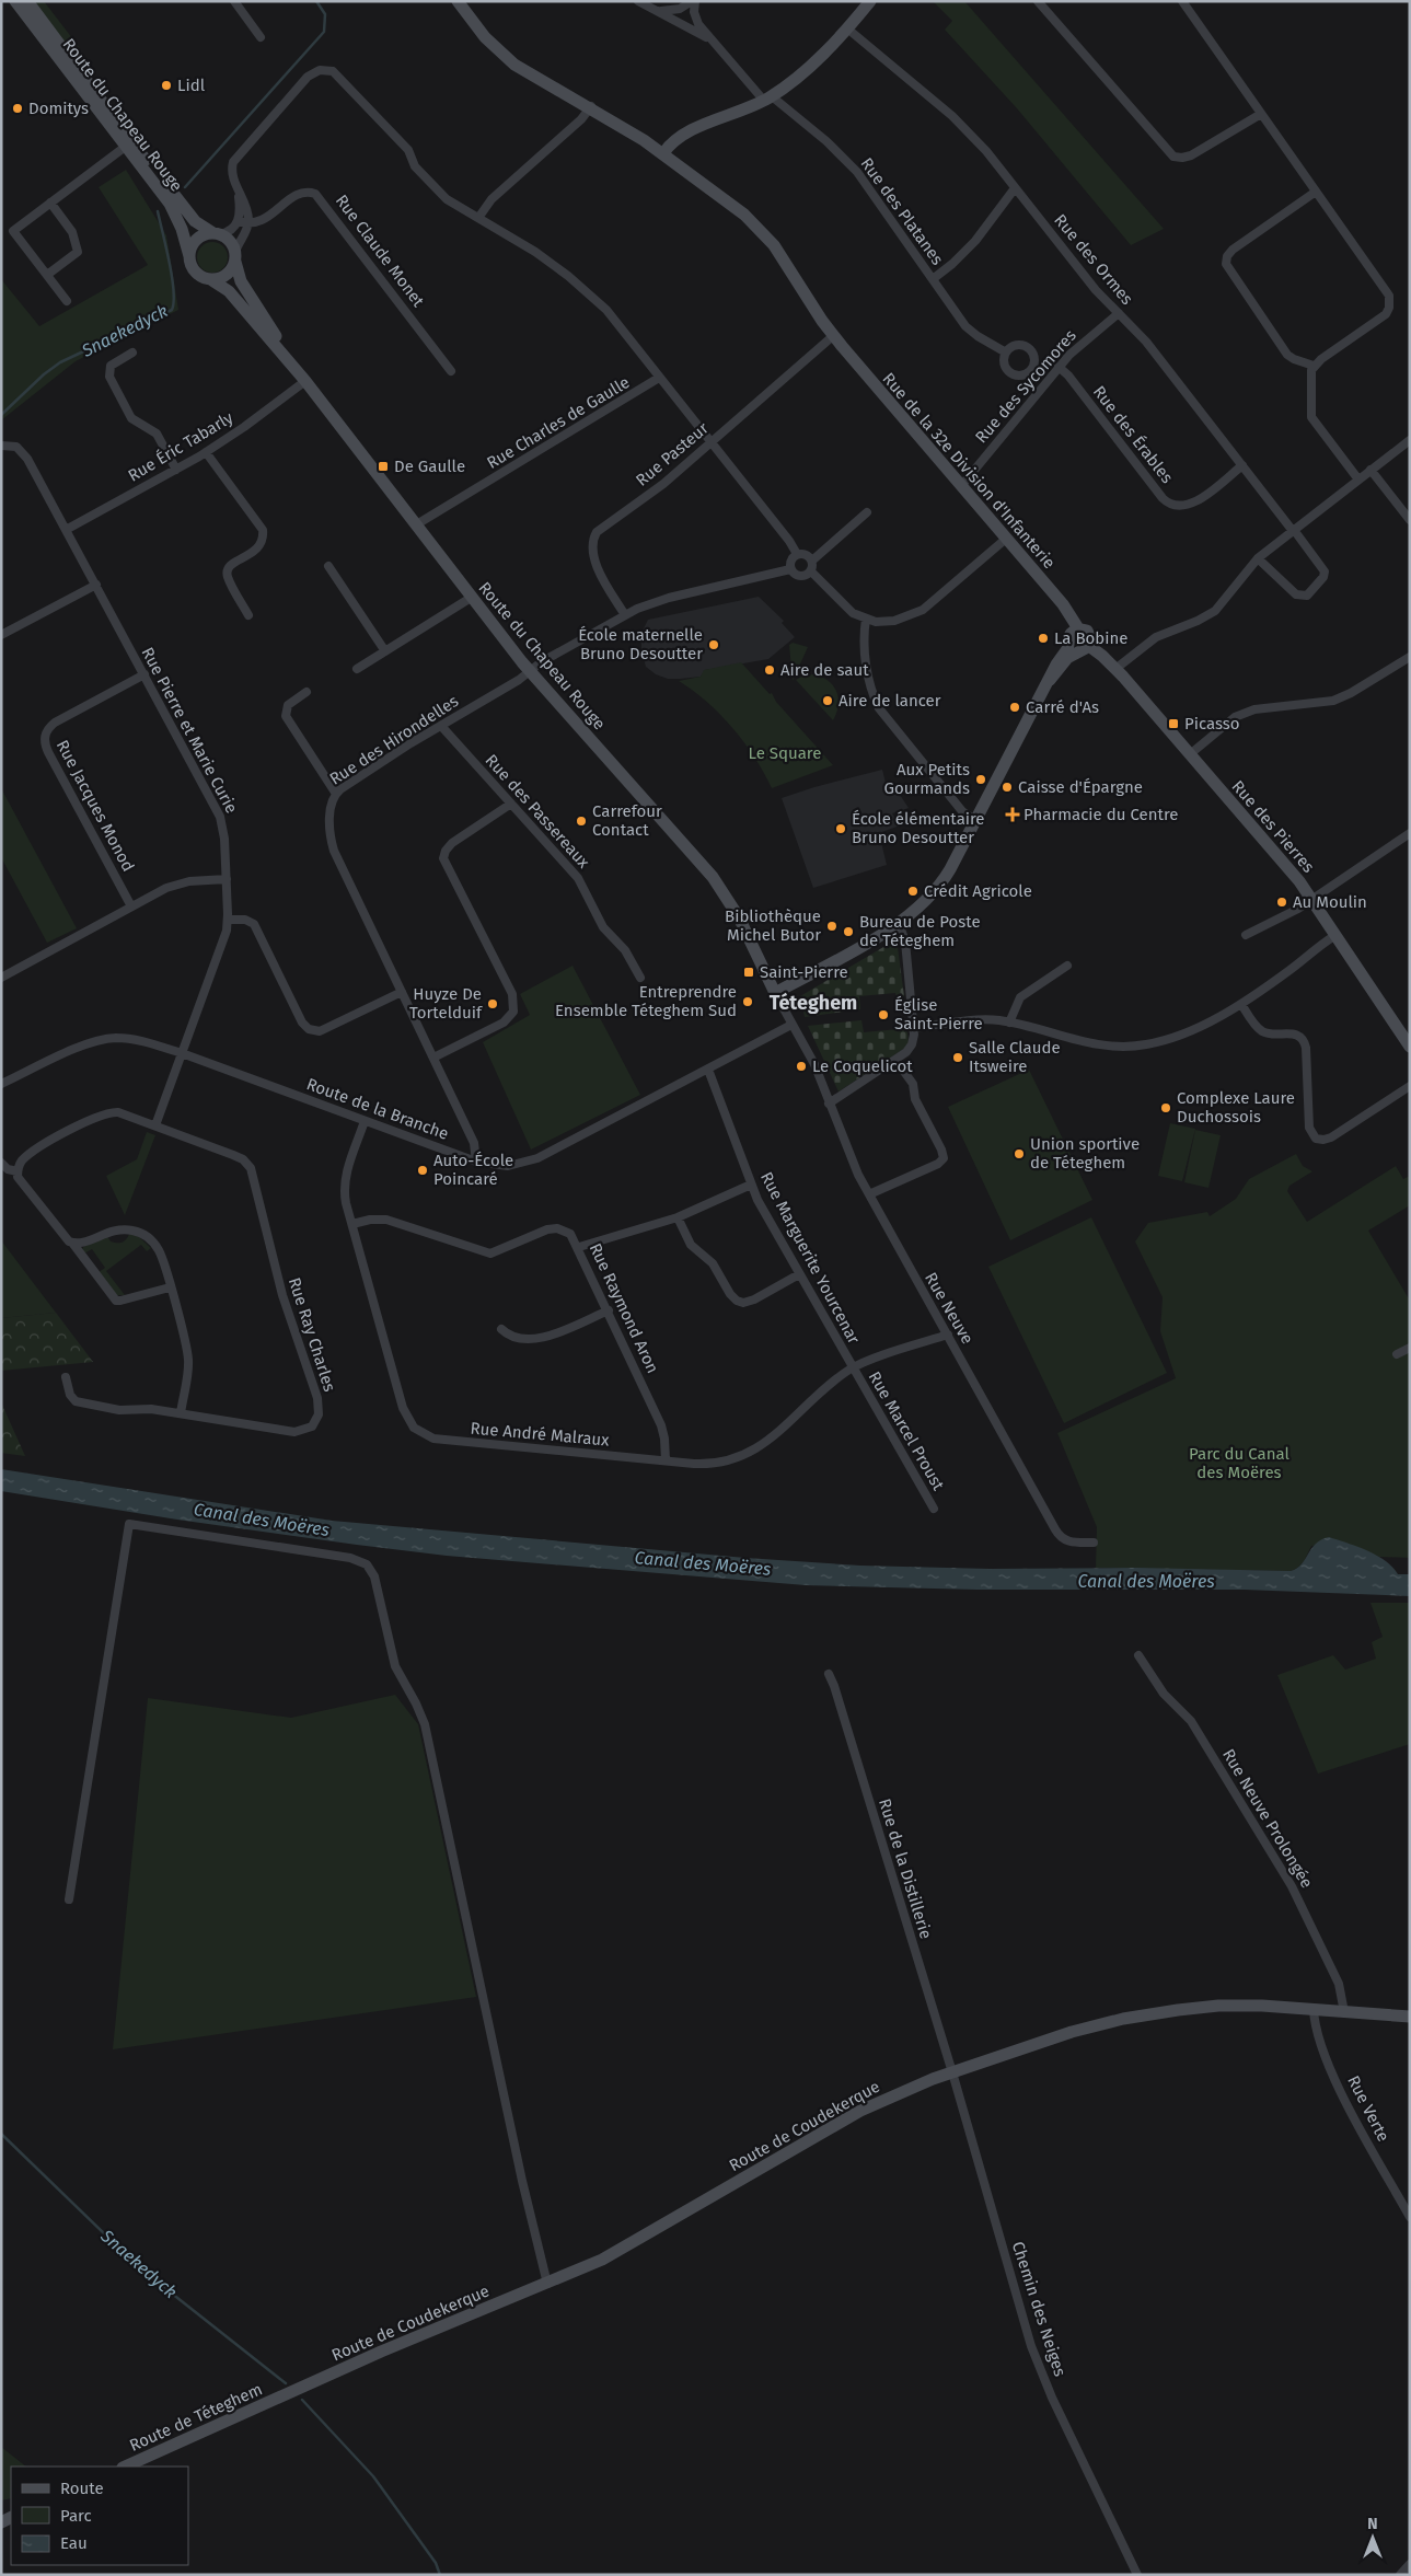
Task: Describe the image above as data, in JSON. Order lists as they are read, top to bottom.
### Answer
{
  "streets": {
    "main road": [
      "Route du Chapeau Rouge",
      "Rue de la 32e Division d'Infanterie",
      "Rue des Pierres",
      "Route de Coudekerque",
      "Route de Téteghem"
    ],
    "street": [
      "Rue des Platanes",
      "Rue Claude Monet",
      "Rue des Ormes",
      "Rue des Sycomores",
      "Rue Charles de Gaulle",
      "Rue des Érables",
      "Rue Éric Tabarly",
      "Rue Pasteur",
      "Rue Pierre et Marie Curie",
      "Rue des Hirondelles",
      "Rue Jacques Monod",
      "Rue des Passereaux",
      "Route de la Branche",
      "Rue Marguerite Yourcenar",
      "Rue Raymond Aron",
      "Rue Neuve",
      "Rue Ray Charles",
      "Rue Marcel Proust",
      "Rue André Malraux",
      "Rue Neuve Prolongée",
      "Rue de la Distillerie",
      "Rue Verte",
      "Chemin des Neiges"
    ]
  },
  "crossings": [
    ["Route du Chapeau Rouge", "Rue Charles de Gaulle"],
    ["Route du Chapeau Rouge", "Rue Éric Tabarly"],
    ["Route du Chapeau Rouge", "Rue des Hirondelles"],
    ["Route du Chapeau Rouge", "Rue Neuve"],
    ["Rue des Platanes", "Rue des Ormes"],
    ["Rue des Ormes", "Rue des Sycomores"],
    ["Rue des Ormes", "Rue des Érables"],
    ["Rue des Sycomores", "Rue des Érables"],
    ["Rue des Sycomores", "Rue de la 32e Division d'Infanterie"],
    ["Rue Pasteur", "Rue de la 32e Division d'Infanterie"],
    ["Rue Pasteur", "Rue des Hirondelles"],
    ["Rue de la 32e Division d'Infanterie", "Rue des Pierres"],
    ["Rue Pierre et Marie Curie", "Rue Jacques Monod"],
    ["Rue Pierre et Marie Curie", "Route de la Branche"],
    ["Rue des Hirondelles", "Rue des Passereaux"],
    ["Rue des Hirondelles", "Route de la Branche"],
    ["Route de la Branche", "Rue Marguerite Yourcenar"],
    ["Route de la Branche", "Rue Neuve"],
    ["Route de la Branche", "Rue André Malraux"],
    ["Rue Marguerite Yourcenar", "Rue Marcel Proust"],
    ["Rue Marguerite Yourcenar", "Rue André Malraux"],
    ["Rue Raymond Aron", "Rue André Malraux"],
    ["Rue Neuve", "Rue André Malraux"],
    ["Rue Marcel Proust", "Rue André Malraux"],
    ["Rue Neuve Prolongée", "Route de Coudekerque"],
    ["Rue de la Distillerie", "Route de Coudekerque"],
    ["Rue de la Distillerie", "Chemin des Neiges"],
    ["Rue Verte", "Route de Coudekerque"],
    ["Route de Coudekerque", "Chemin des Neiges"],
    ["Route de Coudekerque", "Route de Téteghem"]
  ],
  "districts": ["Téteghem"],
  "water": ["Snaekedyck", "Canal des Moëres"],
  "parks": ["Le Square", "Parc du Canal des Moëres"],
  "places": {
    "other": [
      "Lidl",
      "Domitys",
      "La Bobine",
      "École maternelle Bruno Desoutter",
      "Aire de saut",
      "Aire de lancer",
      "Carré d'As",
      "Aux Petits Gourmands",
      "Caisse d'Épargne",
      "Carrefour Contact",
      "École élémentaire Bruno Desoutter",
      "Crédit Agricole",
      "Au Moulin",
      "Bibliothèque Michel Butor",
      "Bureau de Poste de Téteghem",
      "Entreprendre Ensemble Téteghem Sud",
      "Huyze De Tortelduif",
      "Église Saint-Pierre",
      "Salle Claude Itsweire",
      "Le Coquelicot",
      "Complexe Laure Duchossois",
      "Union sportive de Téteghem",
      "Auto-École Poincaré"
    ],
    "transit": ["De Gaulle", "Picasso", "Saint-Pierre"],
    "health": ["Pharmacie du Centre"]
  },
  "legend": ["Route", "Parc", "Eau"],
  "north": "top"
}
